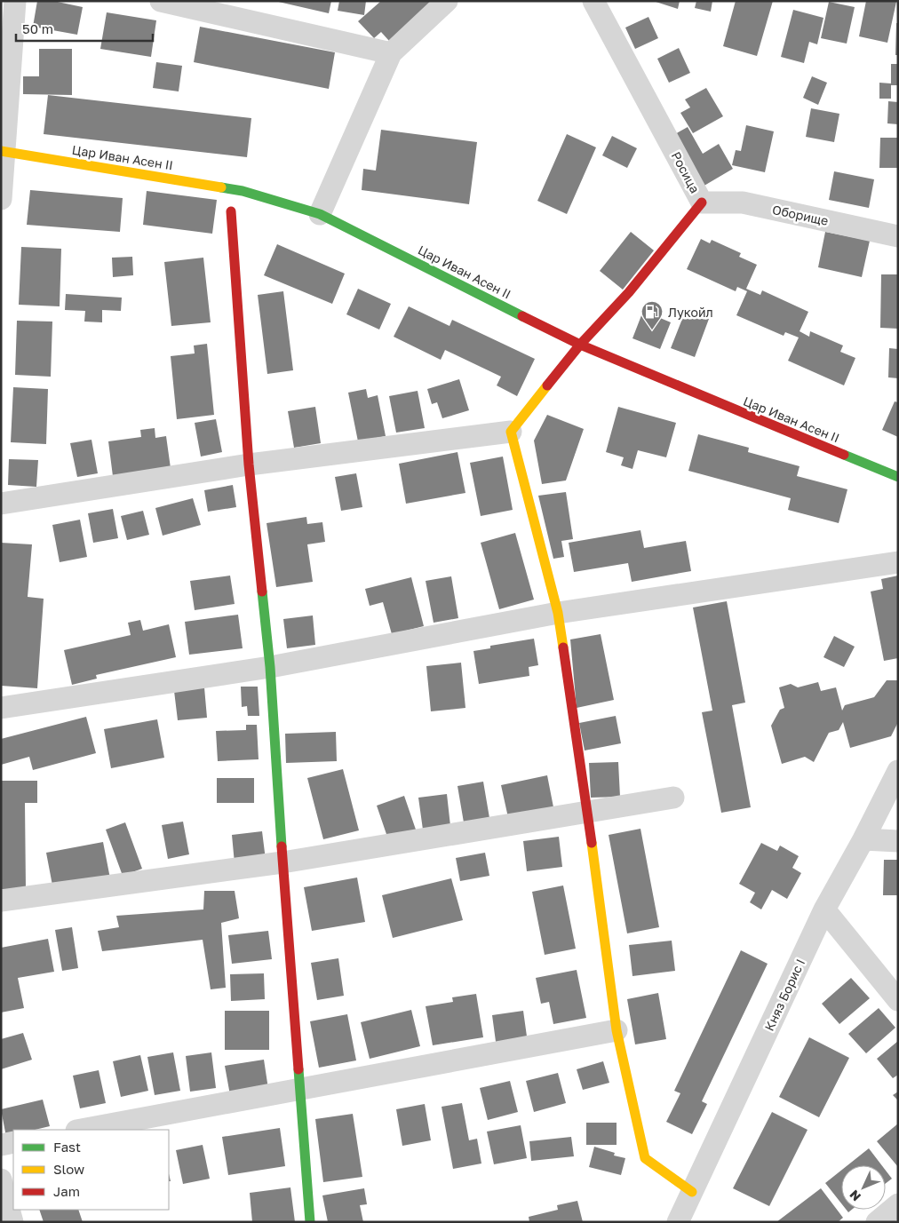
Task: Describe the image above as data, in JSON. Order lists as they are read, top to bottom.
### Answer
{
  "streets": {
    "street": [
      "Цар Иван Асен II",
      "Росица",
      "Оборище",
      "Княз Борис I"
    ]
  },
  "crossings": [
    ["Цар Иван Асен II", "Росица"],
    ["Росица", "Оборище"]
  ],
  "places": {
    "fuel station": ["Лукойл"]
  },
  "legend": ["Fast", "Slow", "Jam"],
  "scale_bar": "50 m",
  "north": "bottom left"
}
